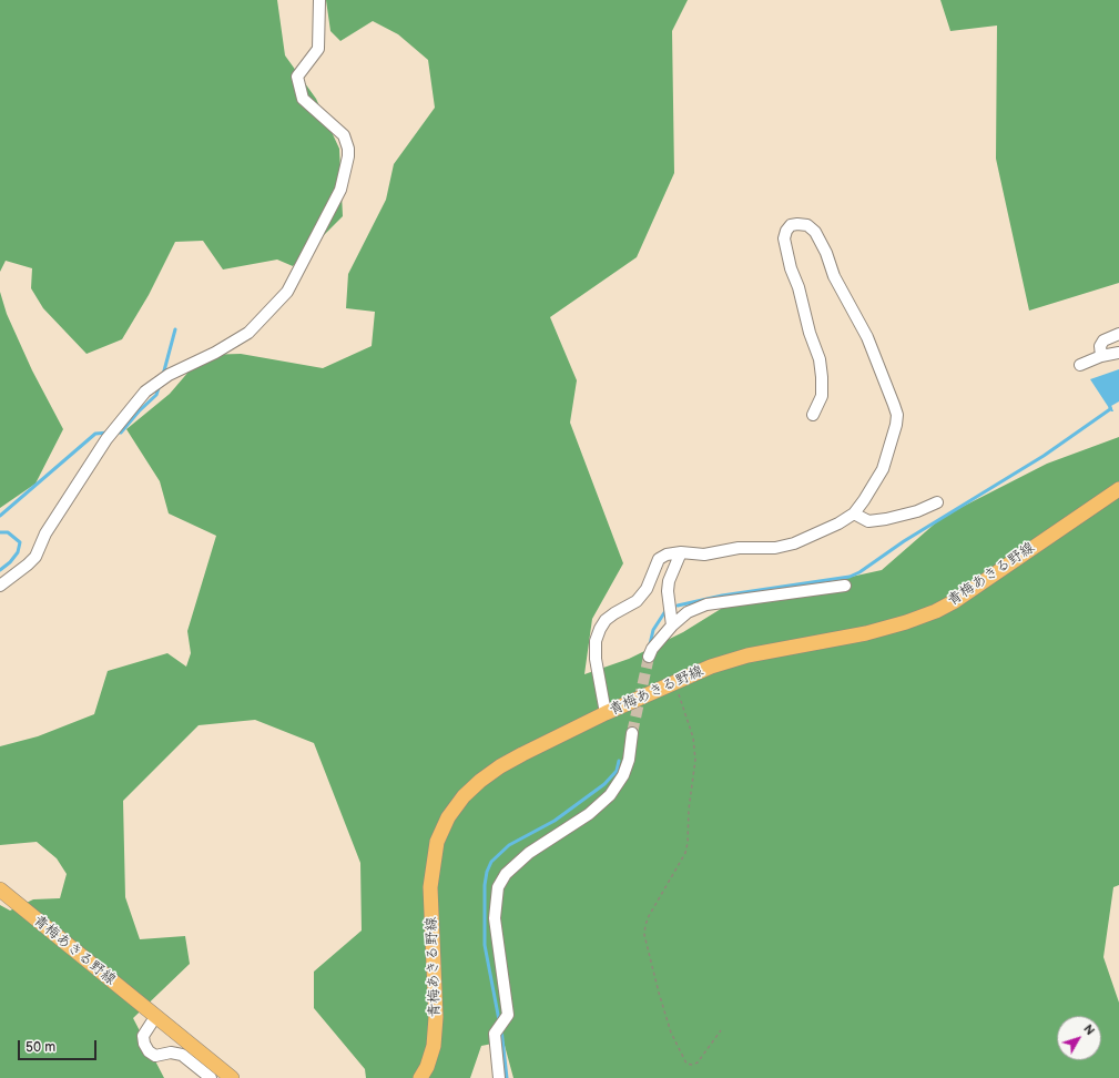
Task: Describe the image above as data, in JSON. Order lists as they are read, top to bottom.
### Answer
{
  "streets": {
    "main road": ["青梅あきる野線"]
  },
  "scale_bar": "50 m",
  "north": "top right"
}
